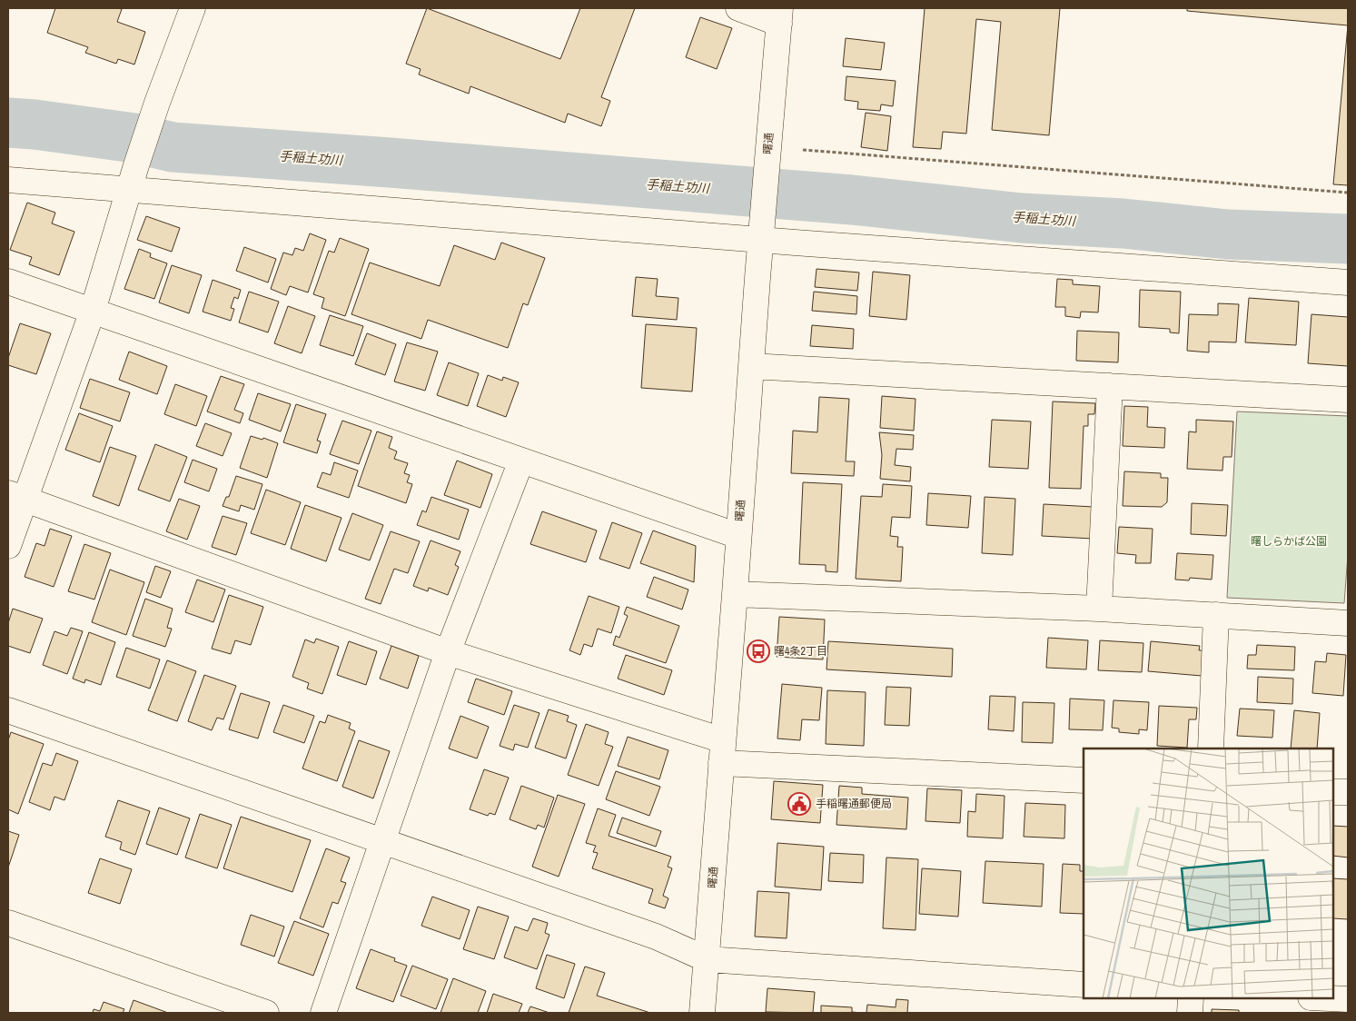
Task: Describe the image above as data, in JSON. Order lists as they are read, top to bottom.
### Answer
{
  "streets": {
    "street": ["曙通"]
  },
  "water": ["手稲土功川"],
  "parks": ["曙しらかば公園"],
  "places": {
    "bus stop": ["曙4条2丁目"],
    "public building": ["手稲曙通郵便局"]
  }
}
